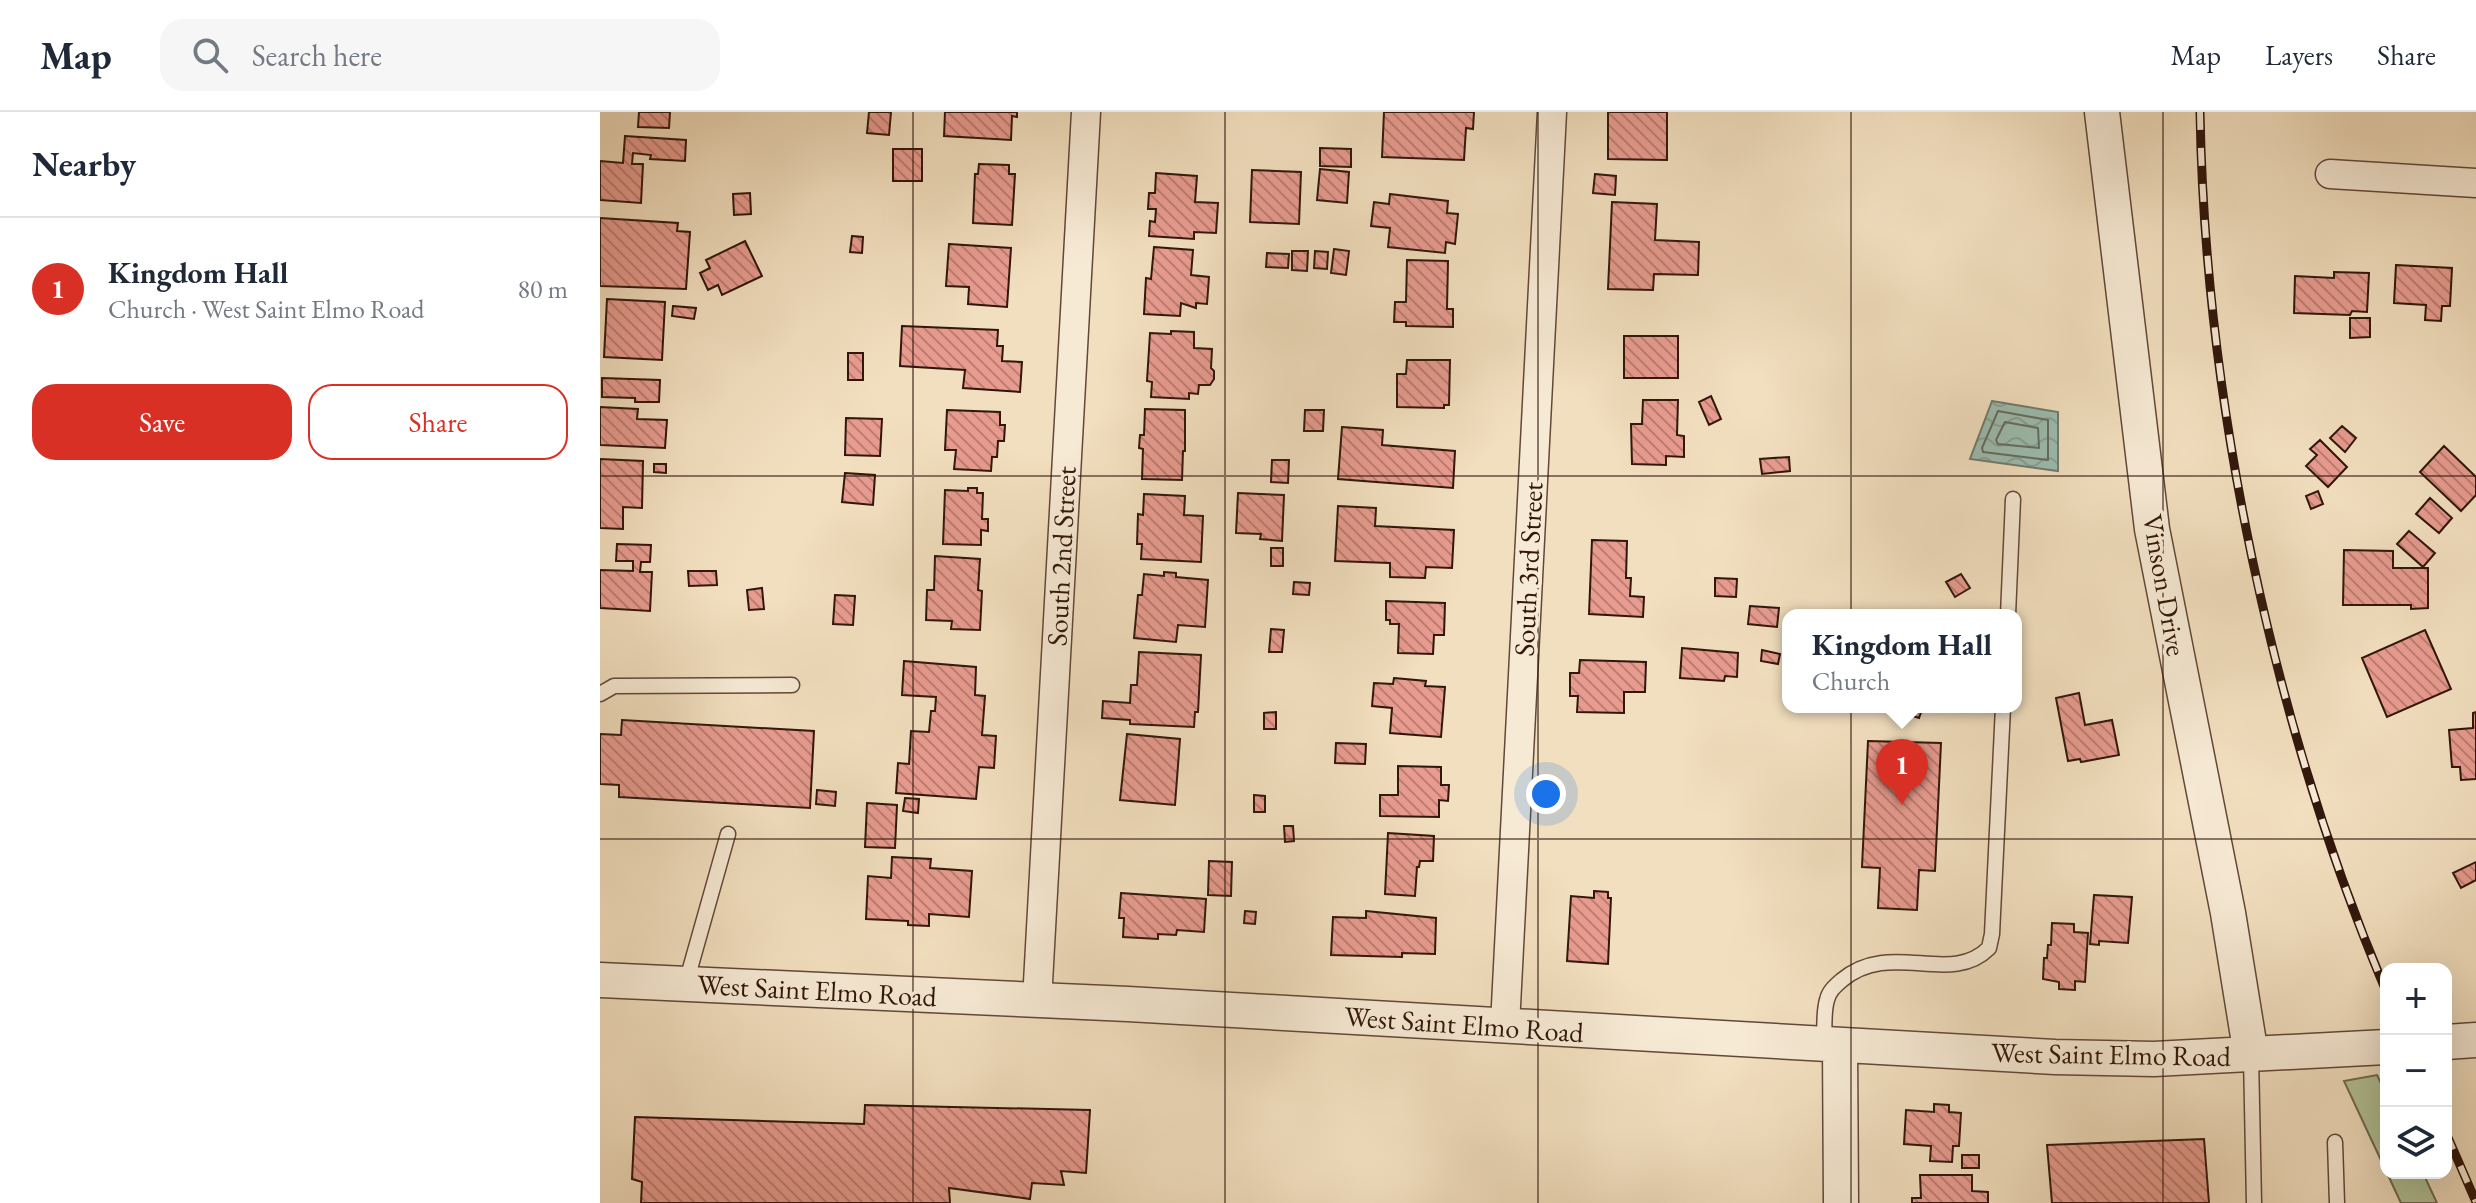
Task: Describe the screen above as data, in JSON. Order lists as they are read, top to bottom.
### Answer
{
  "streets": {
    "street": [
      "South 2nd Street",
      "South 3rd Street",
      "Vinson Drive",
      "West Saint Elmo Road"
    ]
  },
  "crossings": [
    ["South 2nd Street", "West Saint Elmo Road"],
    ["South 3rd Street", "West Saint Elmo Road"],
    ["Vinson Drive", "West Saint Elmo Road"]
  ],
  "page": {
    "header": "Map",
    "search": "Search here",
    "nav": ["Map", "Layers", "Share"],
    "heading": "Nearby",
    "list": [
      {
        "mark": "1",
        "name": "Kingdom Hall",
        "note": "Church · West Saint Elmo Road",
        "value": "80 m"
      }
    ],
    "buttons": ["Save", "Share"],
    "popup": ["Kingdom Hall", "Church"],
    "pins": "1",
    "map_buttons": ["+", "−"]
  }
}
